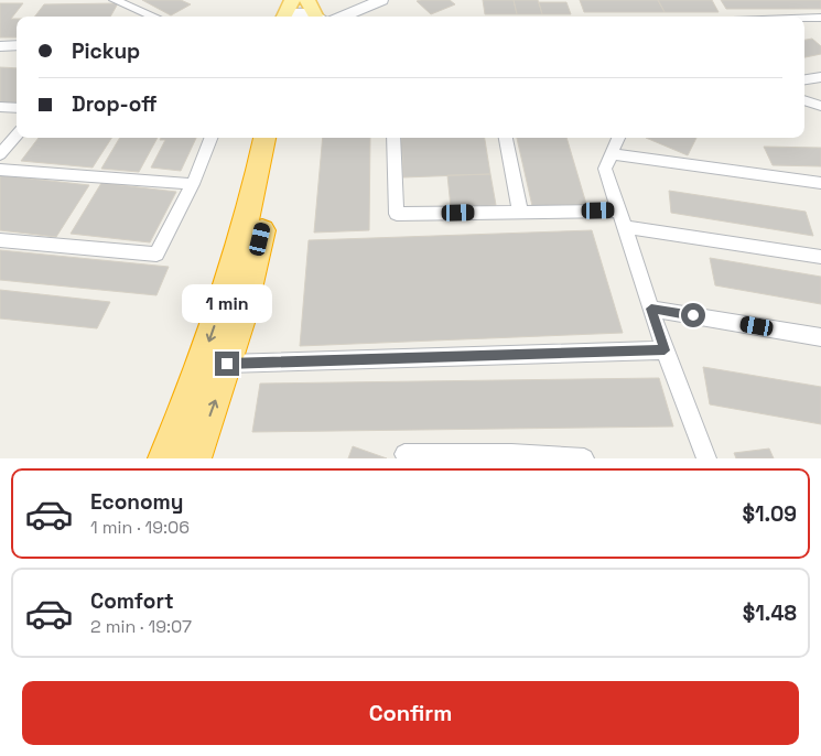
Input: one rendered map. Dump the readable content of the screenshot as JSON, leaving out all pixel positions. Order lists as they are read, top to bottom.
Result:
{
  "page": {
    "banner": ["Pickup", "Drop-off"],
    "bubble": "1 min",
    "list": [
      {
        "name": "Economy",
        "note": "1 min · 19:06",
        "value": "$1.09"
      },
      {
        "name": "Comfort",
        "note": "2 min · 19:07",
        "value": "$1.48"
      }
    ],
    "buttons": "Confirm"
  }
}
